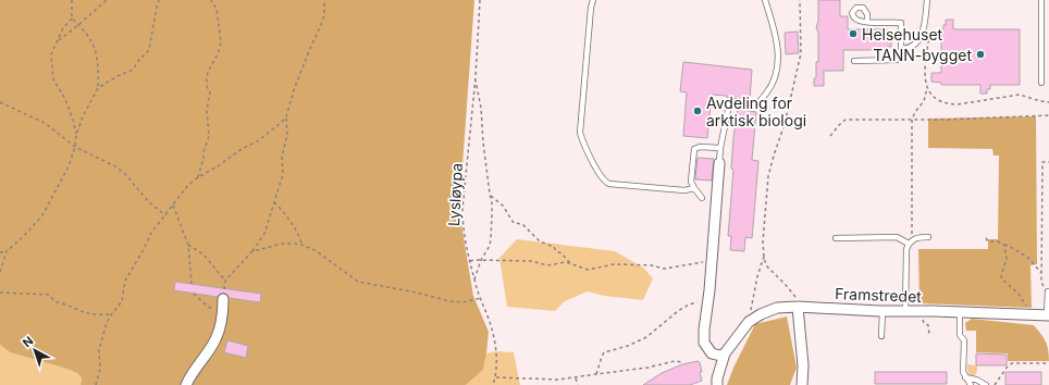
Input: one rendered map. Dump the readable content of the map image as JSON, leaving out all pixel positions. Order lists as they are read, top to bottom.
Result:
{
  "streets": {
    "street": ["Framstredet"],
    "path": ["Lysløypa"]
  },
  "places": ["Helsehuset", "TANN-bygget", "Avdeling for arktisk biologi"],
  "north": "top left"
}
